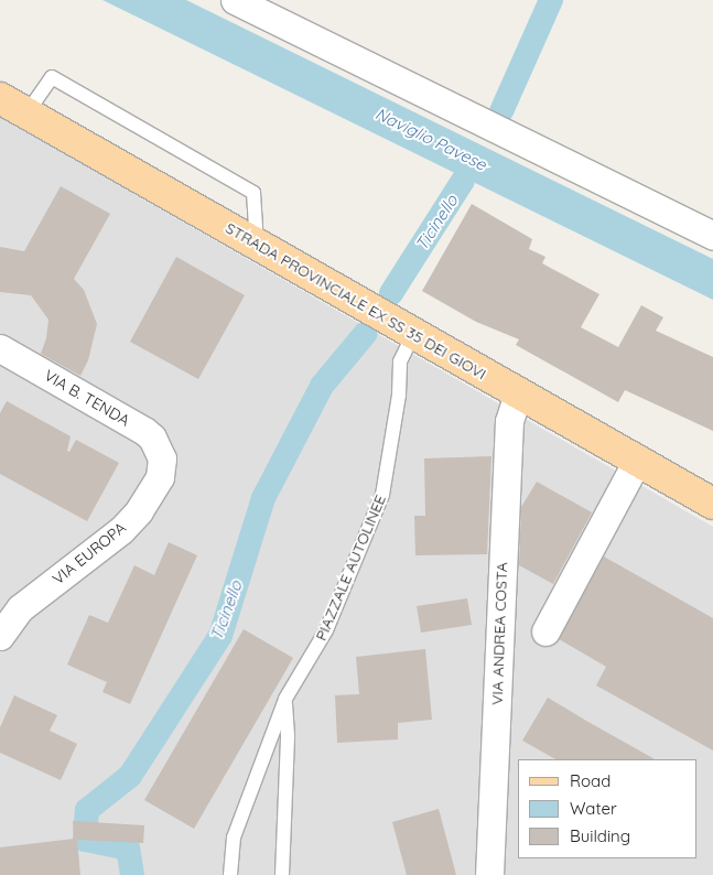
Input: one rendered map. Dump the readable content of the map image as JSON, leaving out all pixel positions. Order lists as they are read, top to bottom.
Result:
{
  "streets": {
    "main road": ["STRADA PROVINCIALE EX SS 35 DEI GIOVI"],
    "street": ["VIA B. TENDA", "VIA EUROPA", "VIA ANDREA COSTA"],
    "lane": ["PIAZZALE AUTOLINEE"]
  },
  "crossings": [
    ["STRADA PROVINCIALE EX SS 35 DEI GIOVI", "PIAZZALE AUTOLINEE"],
    ["STRADA PROVINCIALE EX SS 35 DEI GIOVI", "VIA ANDREA COSTA"],
    ["VIA B. TENDA", "VIA EUROPA"]
  ],
  "water": ["Naviglio Pavese", "Ticinello"],
  "legend": ["Road", "Water", "Building"]
}
